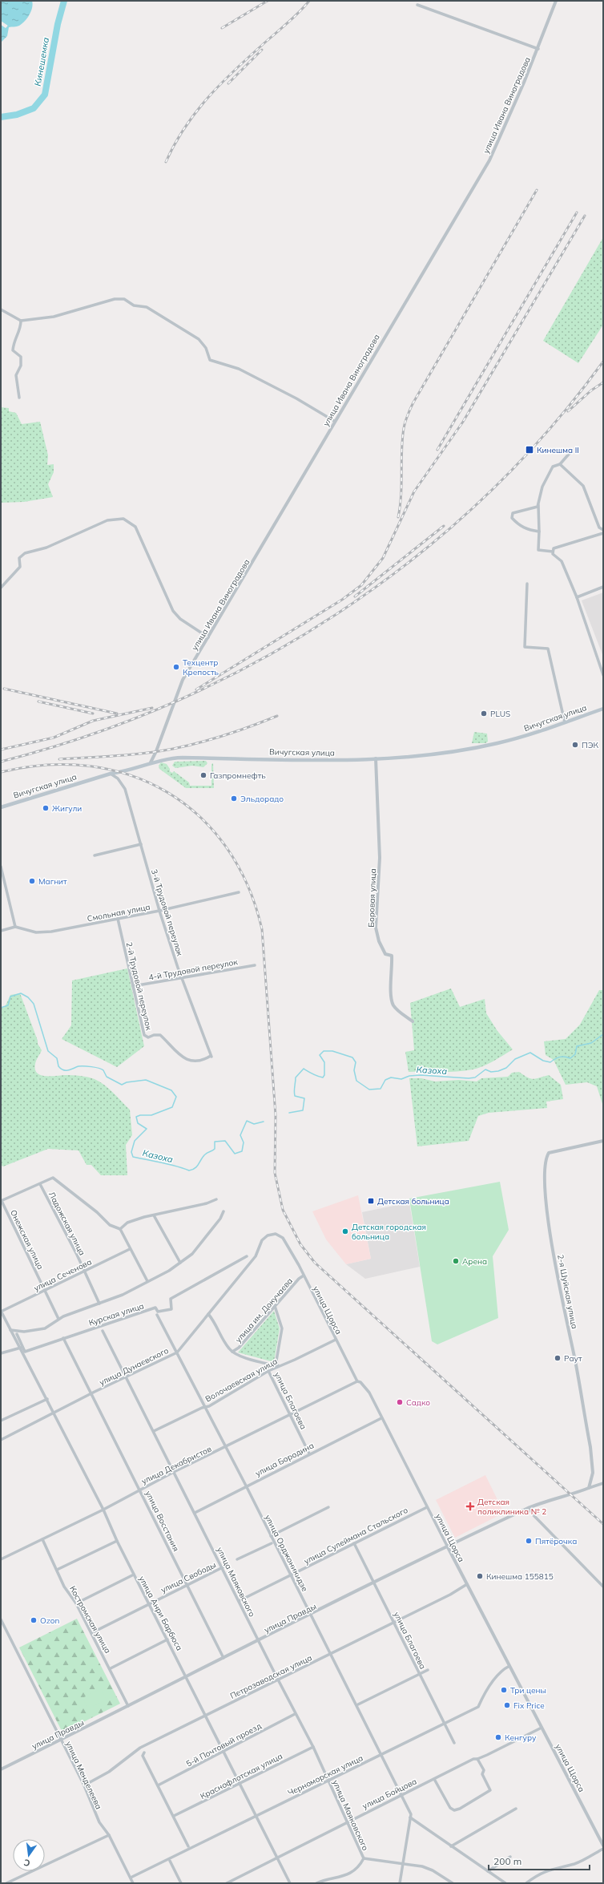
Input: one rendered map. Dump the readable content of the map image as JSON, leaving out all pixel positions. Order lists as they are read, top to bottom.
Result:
{
  "streets": {
    "main road": ["Вичугская улица"],
    "street": [
      "улица Ивана Виноградова",
      "Боровая улица",
      "Смольная улица",
      "3-й Трудовой переулок",
      "4-й Трудовой переулок",
      "2-й Трудовой переулок",
      "Ладожская улица",
      "Онежская улица",
      "улица Сеченова",
      "2-я Шуйская улица",
      "улица им. Докучаева",
      "улица Щорса",
      "Курская улица",
      "улица Дунаевского",
      "Волочаевская улица",
      "улица Благоева",
      "улица Бородина",
      "улица Декабристов",
      "улица Восстания",
      "улица Сулеймана Стальского",
      "улица Орджоникидзе",
      "улица Свободы",
      "улица Маяковского",
      "улица Анри Барбюса",
      "улица Правды",
      "Костромская улица",
      "Петрозаводская улица",
      "5-й Почтовый проезд",
      "улица Менделеева",
      "Черноморская улица",
      "Краснофлотская улица",
      "улица Бойцова"
    ]
  },
  "crossings": [
    ["улица Ивана Виноградова", "Вичугская улица"],
    ["Вичугская улица", "Боровая улица"],
    ["Вичугская улица", "3-й Трудовой переулок"],
    ["Смольная улица", "3-й Трудовой переулок"],
    ["Смольная улица", "2-й Трудовой переулок"],
    ["3-й Трудовой переулок", "4-й Трудовой переулок"],
    ["3-й Трудовой переулок", "2-й Трудовой переулок"],
    ["4-й Трудовой переулок", "2-й Трудовой переулок"],
    ["Ладожская улица", "улица Сеченова"],
    ["Ладожская улица", "Курская улица"],
    ["Онежская улица", "улица Сеченова"],
    ["Онежская улица", "Курская улица"],
    ["улица Сеченова", "улица Анри Барбюса"],
    ["2-я Шуйская улица", "улица Правды"],
    ["улица им. Докучаева", "улица Щорса"],
    ["улица Щорса", "улица Дунаевского"],
    ["улица Щорса", "Волочаевская улица"],
    ["улица Щорса", "улица Бородина"],
    ["улица Щорса", "улица Декабристов"],
    ["улица Щорса", "улица Сулеймана Стальского"],
    ["улица Щорса", "улица Правды"],
    ["улица Щорса", "Петрозаводская улица"],
    ["улица Щорса", "Черноморская улица"],
    ["улица Щорса", "улица Бойцова"],
    ["Курская улица", "улица Восстания"],
    ["Курская улица", "улица Анри Барбюса"],
    ["улица Дунаевского", "улица Восстания"],
    ["улица Дунаевского", "улица Орджоникидзе"],
    ["улица Дунаевского", "улица Маяковского"],
    ["улица Дунаевского", "улица Анри Барбюса"],
    ["Волочаевская улица", "улица Благоева"],
    ["Волочаевская улица", "улица Орджоникидзе"],
    ["Волочаевская улица", "улица Маяковского"],
    ["улица Благоева", "улица Бородина"],
    ["улица Благоева", "улица Декабристов"],
    ["улица Благоева", "улица Сулеймана Стальского"],
    ["улица Благоева", "улица Правды"],
    ["улица Благоева", "Петрозаводская улица"],
    ["улица Благоева", "Черноморская улица"],
    ["улица Бородина", "улица Орджоникидзе"],
    ["улица Бородина", "улица Маяковского"],
    ["улица Декабристов", "улица Восстания"],
    ["улица Декабристов", "улица Орджоникидзе"],
    ["улица Декабристов", "улица Маяковского"],
    ["улица Декабристов", "улица Анри Барбюса"],
    ["улица Декабристов", "Костромская улица"],
    ["улица Восстания", "улица Свободы"],
    ["улица Восстания", "улица Правды"],
    ["улица Сулеймана Стальского", "улица Орджоникидзе"],
    ["улица Сулеймана Стальского", "улица Маяковского"],
    ["улица Орджоникидзе", "улица Правды"],
    ["улица Орджоникидзе", "Петрозаводская улица"],
    ["улица Орджоникидзе", "Черноморская улица"],
    ["улица Орджоникидзе", "улица Бойцова"],
    ["улица Свободы", "улица Маяковского"],
    ["улица Свободы", "улица Анри Барбюса"],
    ["улица Свободы", "Костромская улица"],
    ["улица Маяковского", "улица Правды"],
    ["улица Маяковского", "Петрозаводская улица"],
    ["улица Маяковского", "5-й Почтовый проезд"],
    ["улица Маяковского", "Черноморская улица"],
    ["улица Маяковского", "Краснофлотская улица"],
    ["улица Маяковского", "улица Бойцова"],
    ["улица Анри Барбюса", "улица Правды"],
    ["улица Анри Барбюса", "Петрозаводская улица"],
    ["улица Анри Барбюса", "5-й Почтовый проезд"],
    ["улица Анри Барбюса", "Черноморская улица"],
    ["улица Анри Барбюса", "Краснофлотская улица"],
    ["улица Анри Барбюса", "улица Бойцова"],
    ["улица Правды", "Костромская улица"],
    ["улица Правды", "улица Менделеева"],
    ["Петрозаводская улица", "улица Менделеева"],
    ["улица Менделеева", "Черноморская улица"]
  ],
  "water": ["Кинешемка", "Казоха"],
  "places": {
    "transit": ["Кинешма II", "Детская больница"],
    "other": [
      "Техцентр Крепость",
      "PLUS",
      "ПЭК",
      "Газпромнефть",
      "Эльдорадо",
      "Жигули",
      "Магнит",
      "Детская городская больница",
      "Арена",
      "Раут",
      "Садко",
      "Пятёрочка",
      "Кинешма 155815",
      "Ozon",
      "Три цены",
      "Fix Price",
      "Кенгуру"
    ],
    "health": ["Детская поликлиника № 2"]
  },
  "scale_bar": "200 m",
  "north": "bottom"
}
